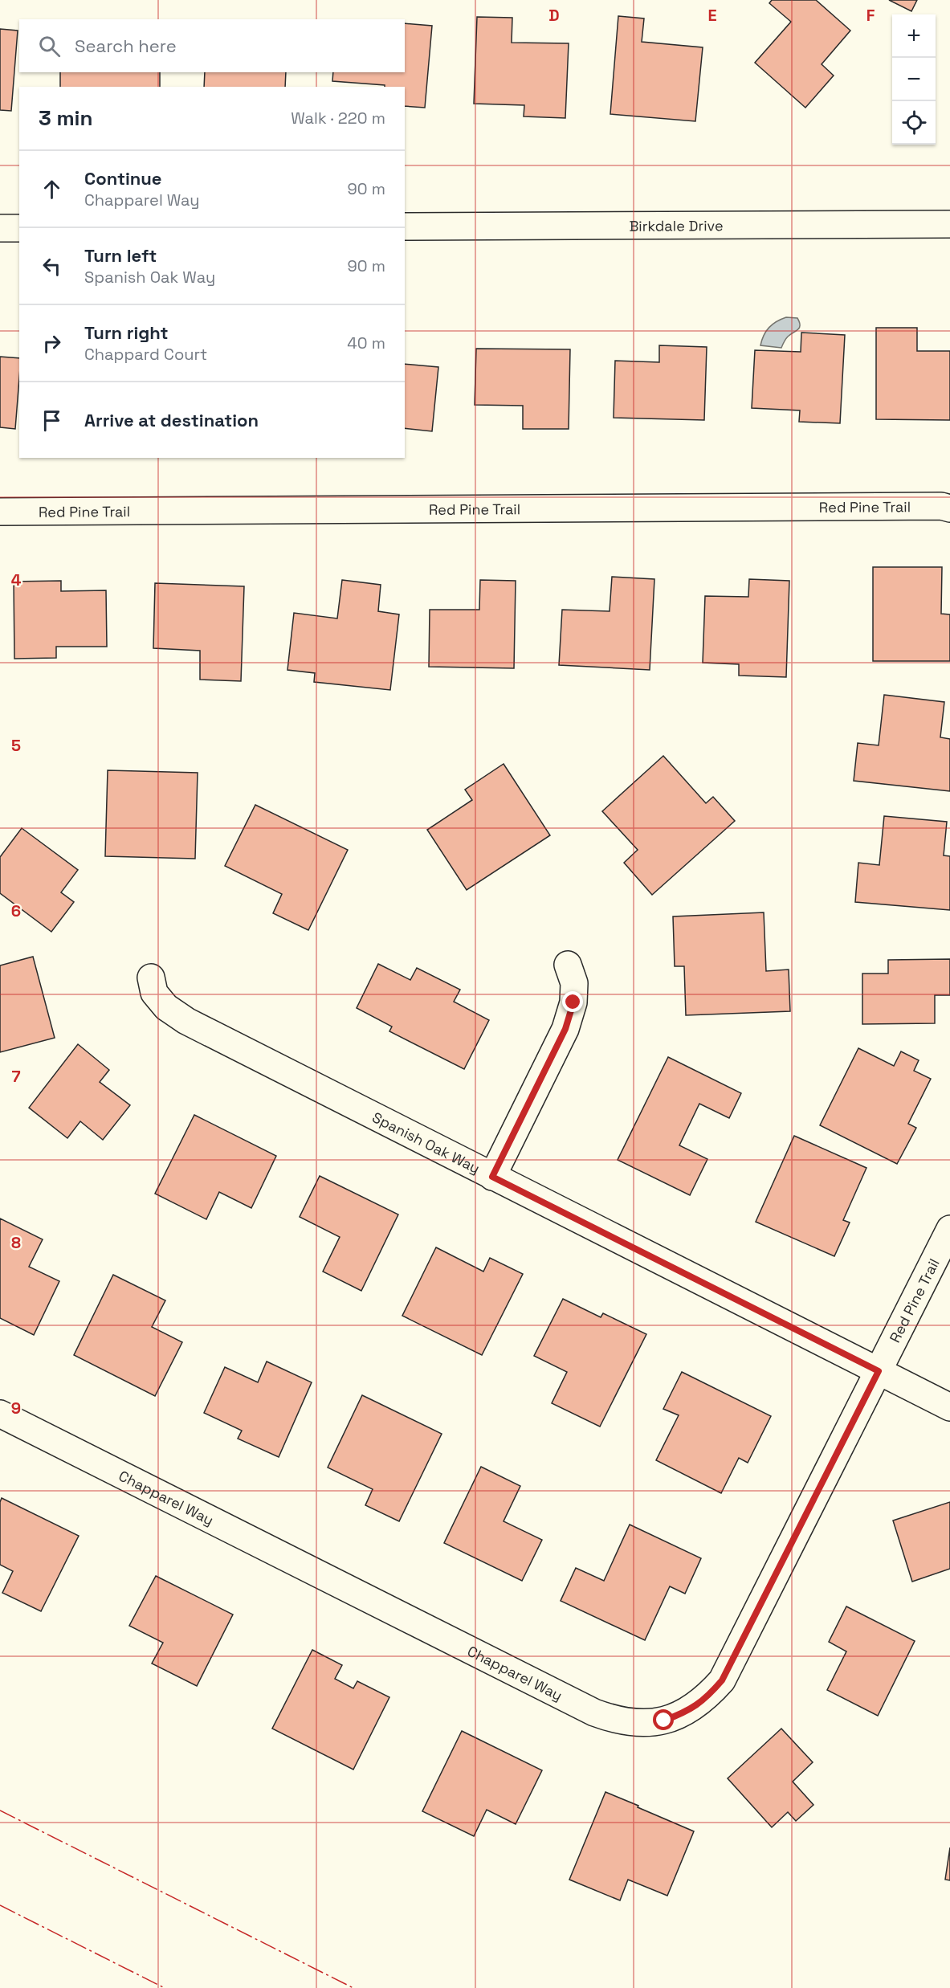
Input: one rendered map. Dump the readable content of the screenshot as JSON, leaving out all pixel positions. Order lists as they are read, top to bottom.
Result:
{
  "streets": {
    "street": [
      "Birkdale Drive",
      "Red Pine Trail",
      "Spanish Oak Way",
      "Chapparel Way"
    ]
  },
  "crossings": [
    ["Red Pine Trail", "Spanish Oak Way"],
    ["Red Pine Trail", "Chapparel Way"],
    ["Spanish Oak Way", "Chapparel Way"]
  ],
  "page": {
    "map_buttons": ["+", "−"],
    "search": "Search here",
    "heading": ["3 min", "Walk · 220 m"],
    "list": [
      ["Continue", "Chapparel Way", "90 m"],
      ["Turn left", "Spanish Oak Way", "90 m"],
      ["Turn right", "Chappard Court", "40 m"],
      "Arrive at destination"
    ]
  },
  "grid": {
    "columns": ["D", "E", "F"],
    "rows": [
      "4",
      "5",
      "6",
      "7",
      "8",
      "9"
    ]
  }
}
